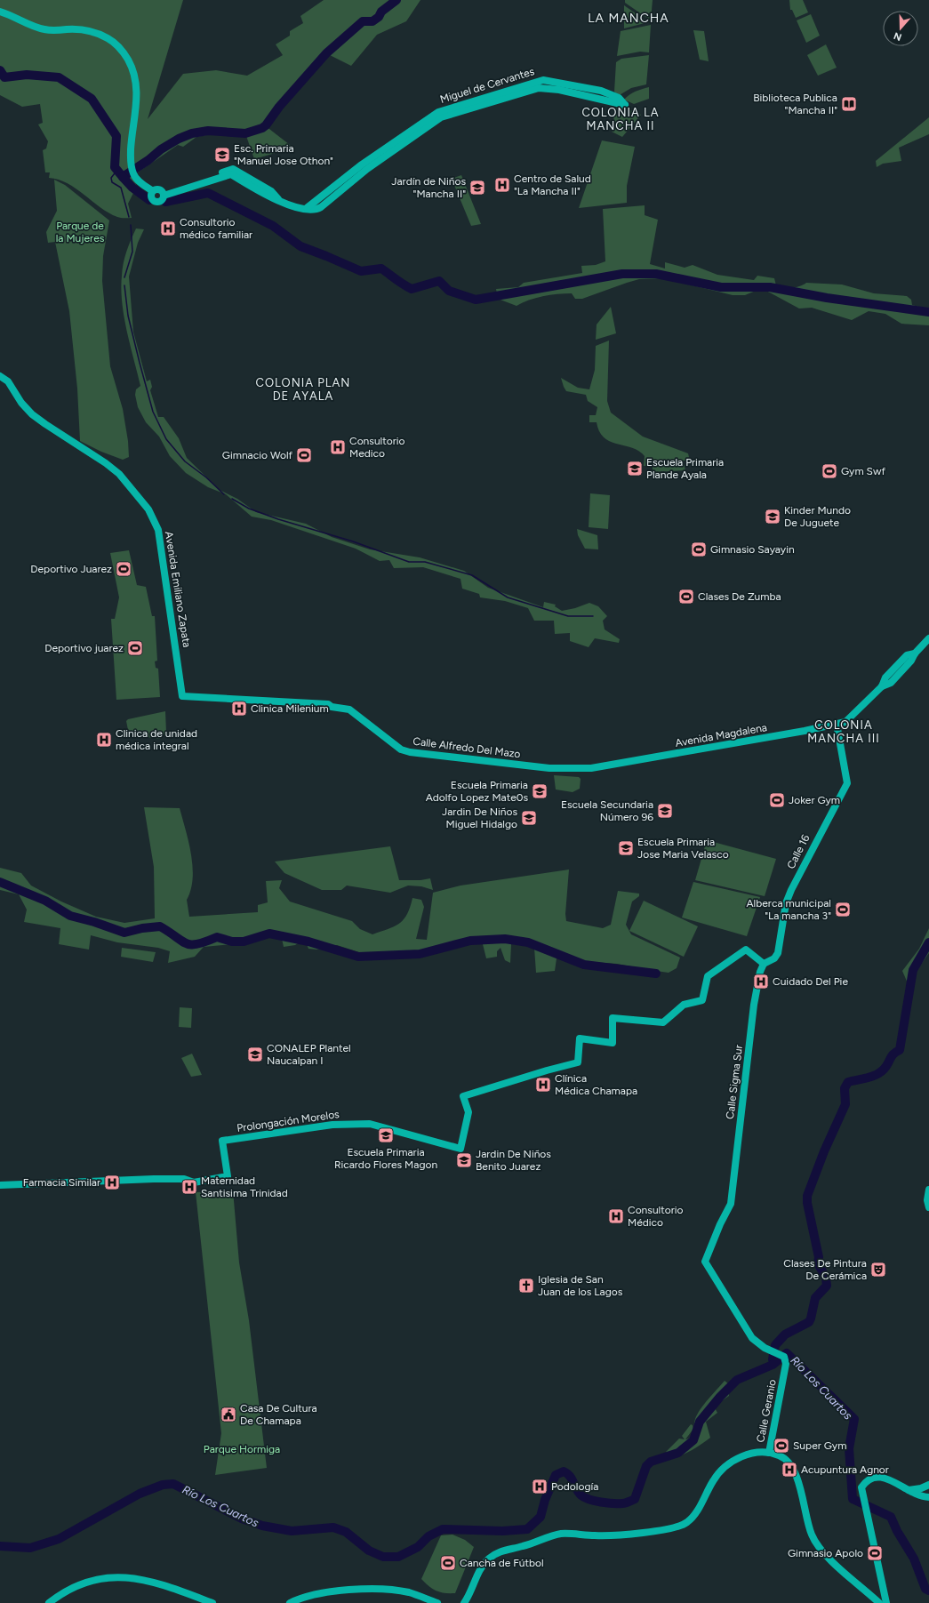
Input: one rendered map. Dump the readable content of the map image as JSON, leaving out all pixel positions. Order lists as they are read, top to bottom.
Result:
{
  "streets": {
    "main road": [
      "Miguel de Cervantes",
      "Avenida Emiliano Zapata",
      "Avenida Magdalena",
      "Calle Alfredo Del Mazo",
      "Calle 16",
      "Calle Sigma Sur",
      "Prolongación Morelos",
      "Calle Geranio"
    ]
  },
  "crossings": [
    ["Avenida Emiliano Zapata", "Calle Alfredo Del Mazo"],
    ["Avenida Magdalena", "Calle Alfredo Del Mazo"],
    ["Avenida Magdalena", "Calle 16"],
    ["Calle 16", "Calle Sigma Sur"],
    ["Calle 16", "Prolongación Morelos"],
    ["Calle Sigma Sur", "Prolongación Morelos"],
    ["Calle Sigma Sur", "Calle Geranio"]
  ],
  "districts": [
    "LA MANCHA",
    "COLONIA LA MANCHA II",
    "COLONIA PLAN DE AYALA",
    "COLONIA MANCHA III"
  ],
  "water": ["Río Los Cuartos"],
  "parks": ["Parque de la Mujeres", "Parque Hormiga"],
  "places": {
    "library": ["Biblioteca Publica \"Mancha II\""],
    "school or university": [
      "Esc. Primaria \"Manuel Jose Othon\"",
      "Jardín de Niños \"Mancha II\"",
      "Escuela Primaria Plande Ayala",
      "Kinder Mundo De Juguete",
      "Escuela Primaria Adolfo Lopez Mate0s",
      "Escuela Secundaria Número 96",
      "Jardin De Niños Miguel Hidalgo",
      "Escuela Primaria Jose Maria Velasco",
      "CONALEP Plantel Naucalpan I",
      "Escuela Primaria Ricardo Flores Magon",
      "Jardin De Niños Benito Juarez"
    ],
    "hospital": [
      "Centro de Salud \"La Mancha II\"",
      "Consultorio médico familiar",
      "Consultorio Medico",
      "Clinica Milenium",
      "Clinica de unidad médica integral",
      "Cuidado Del Pie",
      "Clínica Médica Chamapa",
      "Farmacia Similar",
      "Maternidad Santisima Trinidad",
      "Consultorio Médico",
      "Acupuntura Agnor",
      "Podología"
    ],
    "sports": [
      "Gimnacio Wolf",
      "Gym Swf",
      "Gimnasio Sayayin",
      "Deportivo Juarez",
      "Clases De Zumba",
      "Deportivo juarez",
      "Joker Gym",
      "Alberca municipal \"La mancha 3\"",
      "Super Gym",
      "Gimnasio Apolo",
      "Cancha de Fútbol"
    ],
    "theatre": ["Clases De Pintura De Cerámica"],
    "church": ["Iglesia de San Juan de los Lagos"],
    "public building": ["Casa De Cultura De Chamapa"]
  },
  "north": "bottom"
}
